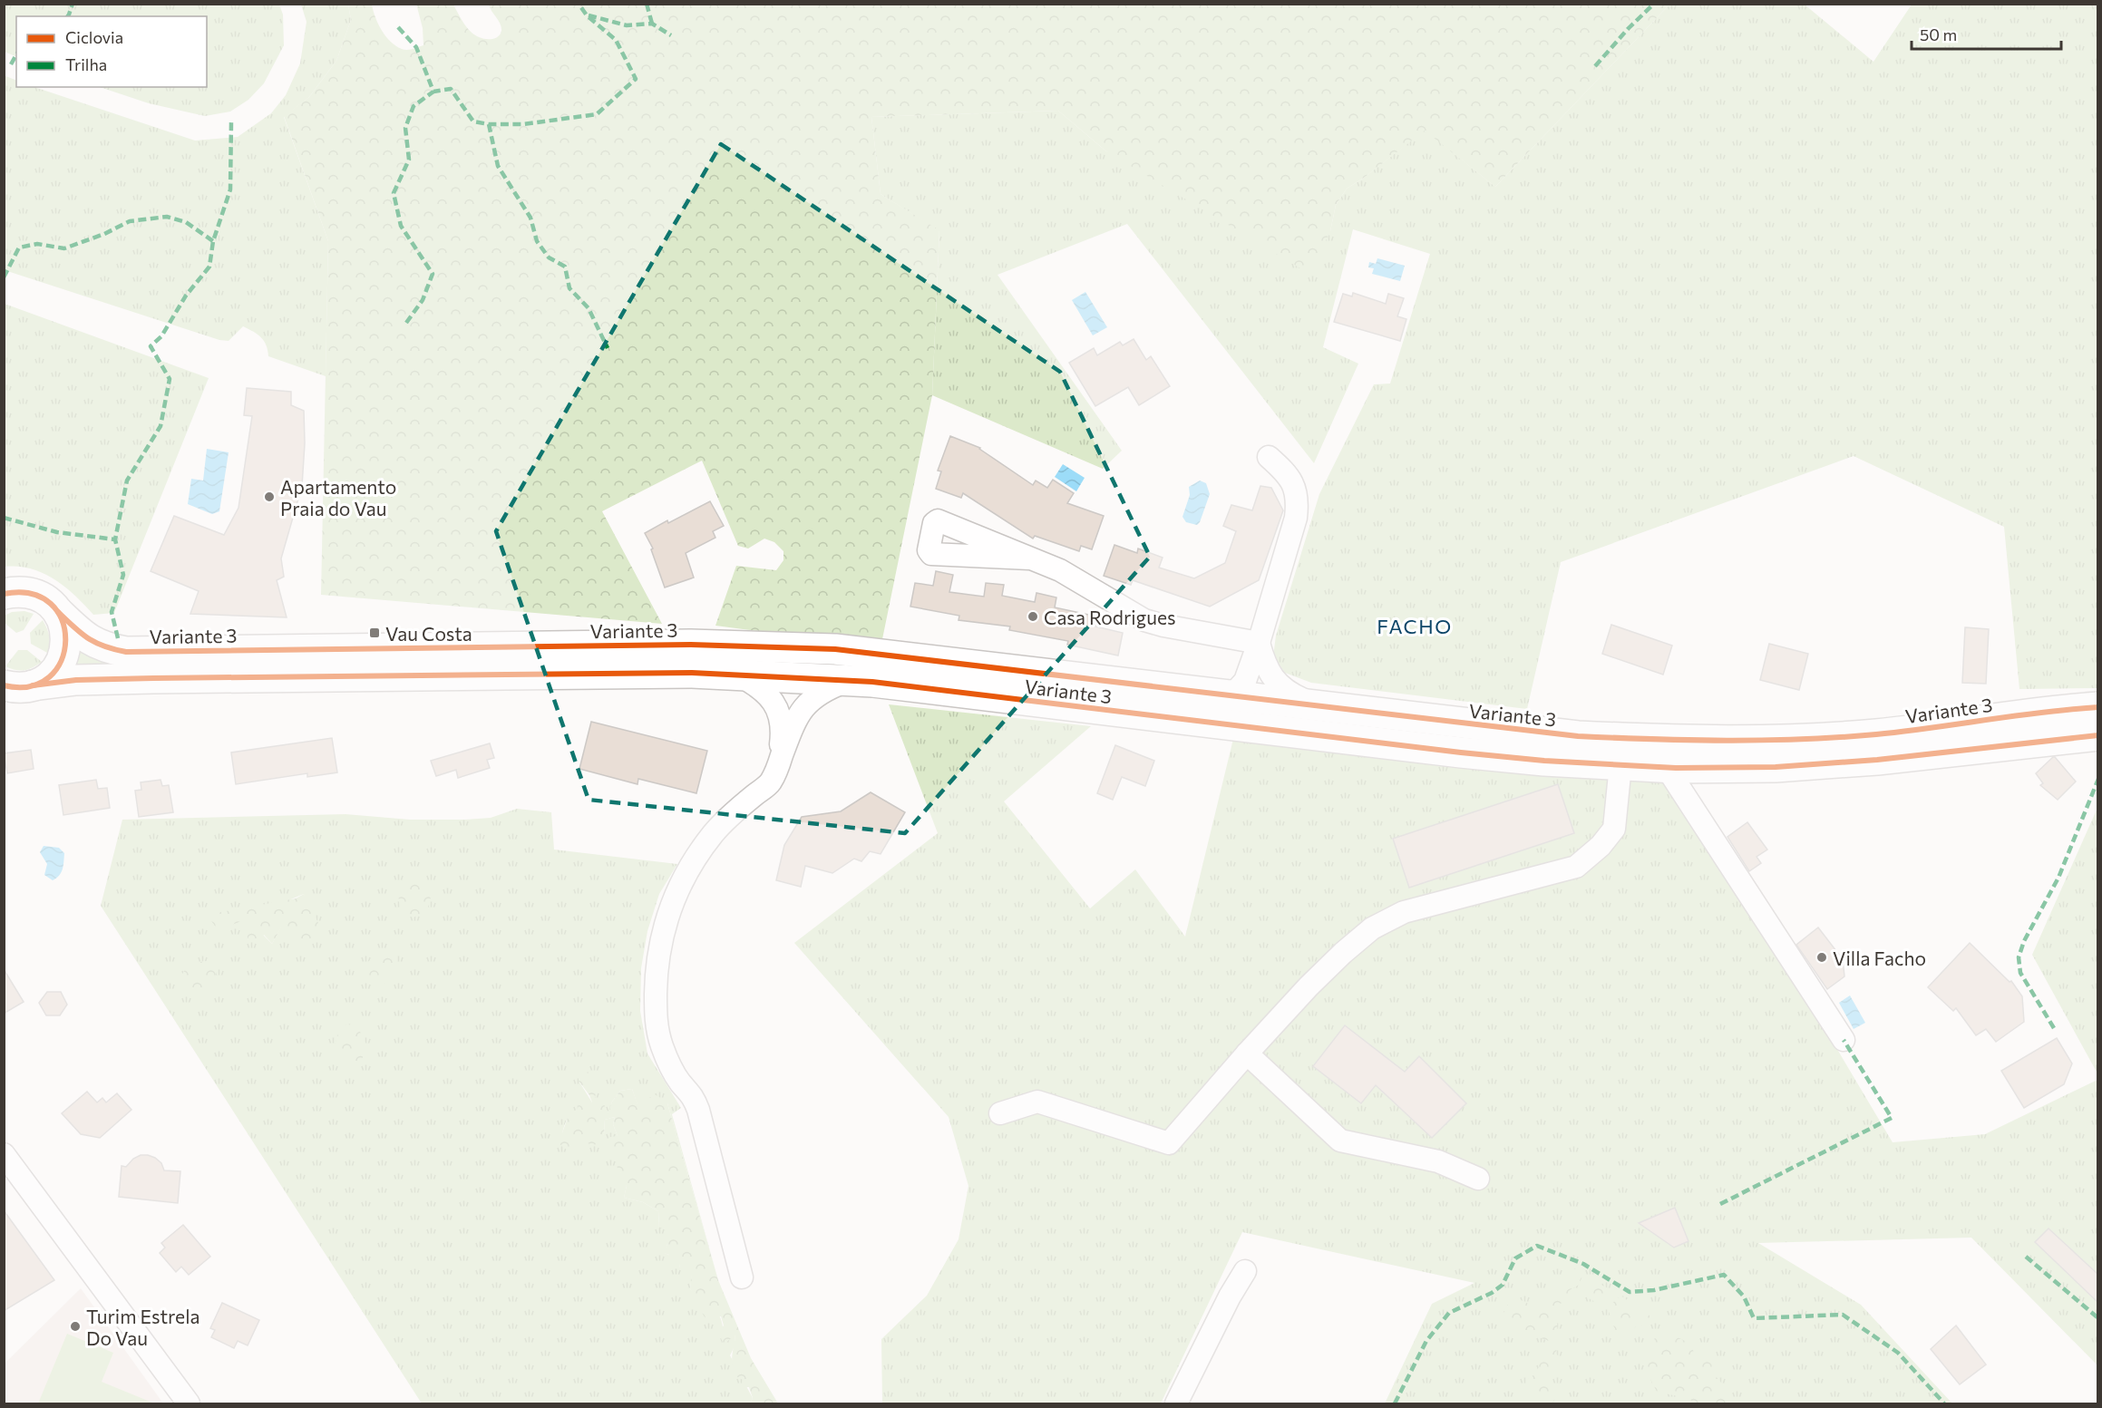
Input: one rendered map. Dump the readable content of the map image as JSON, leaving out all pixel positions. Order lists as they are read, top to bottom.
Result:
{
  "streets": {
    "main road": ["Variante 3"]
  },
  "districts": ["FACHO"],
  "places": {
    "other": [
      "Apartamento Praia do Vau",
      "Casa Rodrigues",
      "Villa Facho",
      "Turim Estrela Do Vau"
    ],
    "transit": ["Vau Costa"]
  },
  "legend": ["Ciclovia", "Trilha"],
  "scale_bar": "50 m"
}
